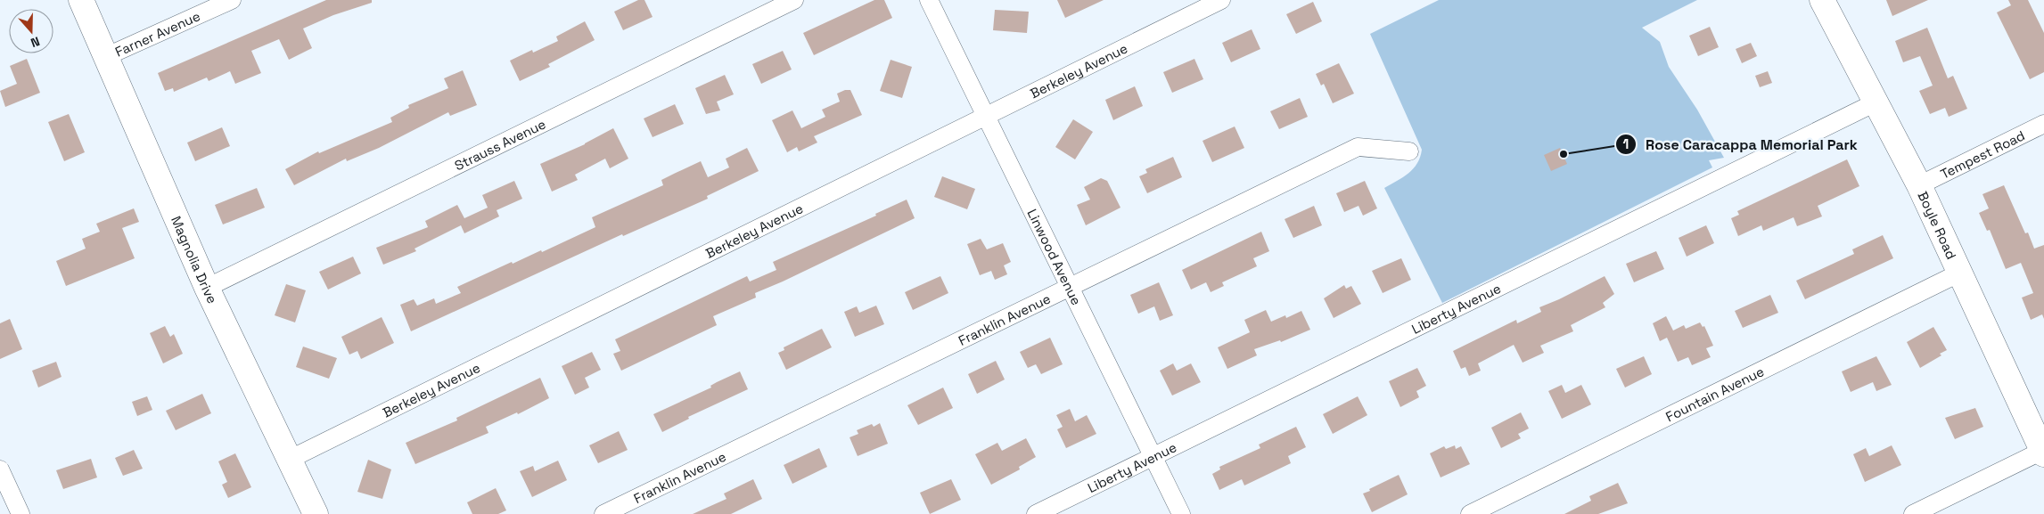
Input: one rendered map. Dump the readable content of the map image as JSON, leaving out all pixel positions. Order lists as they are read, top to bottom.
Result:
{
  "streets": {
    "street": [
      "Farner Avenue",
      "Berkeley Avenue",
      "Strauss Avenue",
      "Tempest Road",
      "Boyle Road",
      "Linwood Avenue",
      "Magnolia Drive",
      "Liberty Avenue",
      "Franklin Avenue",
      "Fountain Avenue"
    ]
  },
  "crossings": [
    ["Farner Avenue", "Magnolia Drive"],
    ["Berkeley Avenue", "Linwood Avenue"],
    ["Berkeley Avenue", "Magnolia Drive"],
    ["Strauss Avenue", "Magnolia Drive"],
    ["Tempest Road", "Boyle Road"],
    ["Boyle Road", "Liberty Avenue"],
    ["Boyle Road", "Fountain Avenue"],
    ["Linwood Avenue", "Liberty Avenue"],
    ["Linwood Avenue", "Franklin Avenue"]
  ],
  "places": ["Rose Caracappa Memorial Park"],
  "north": "bottom"
}
